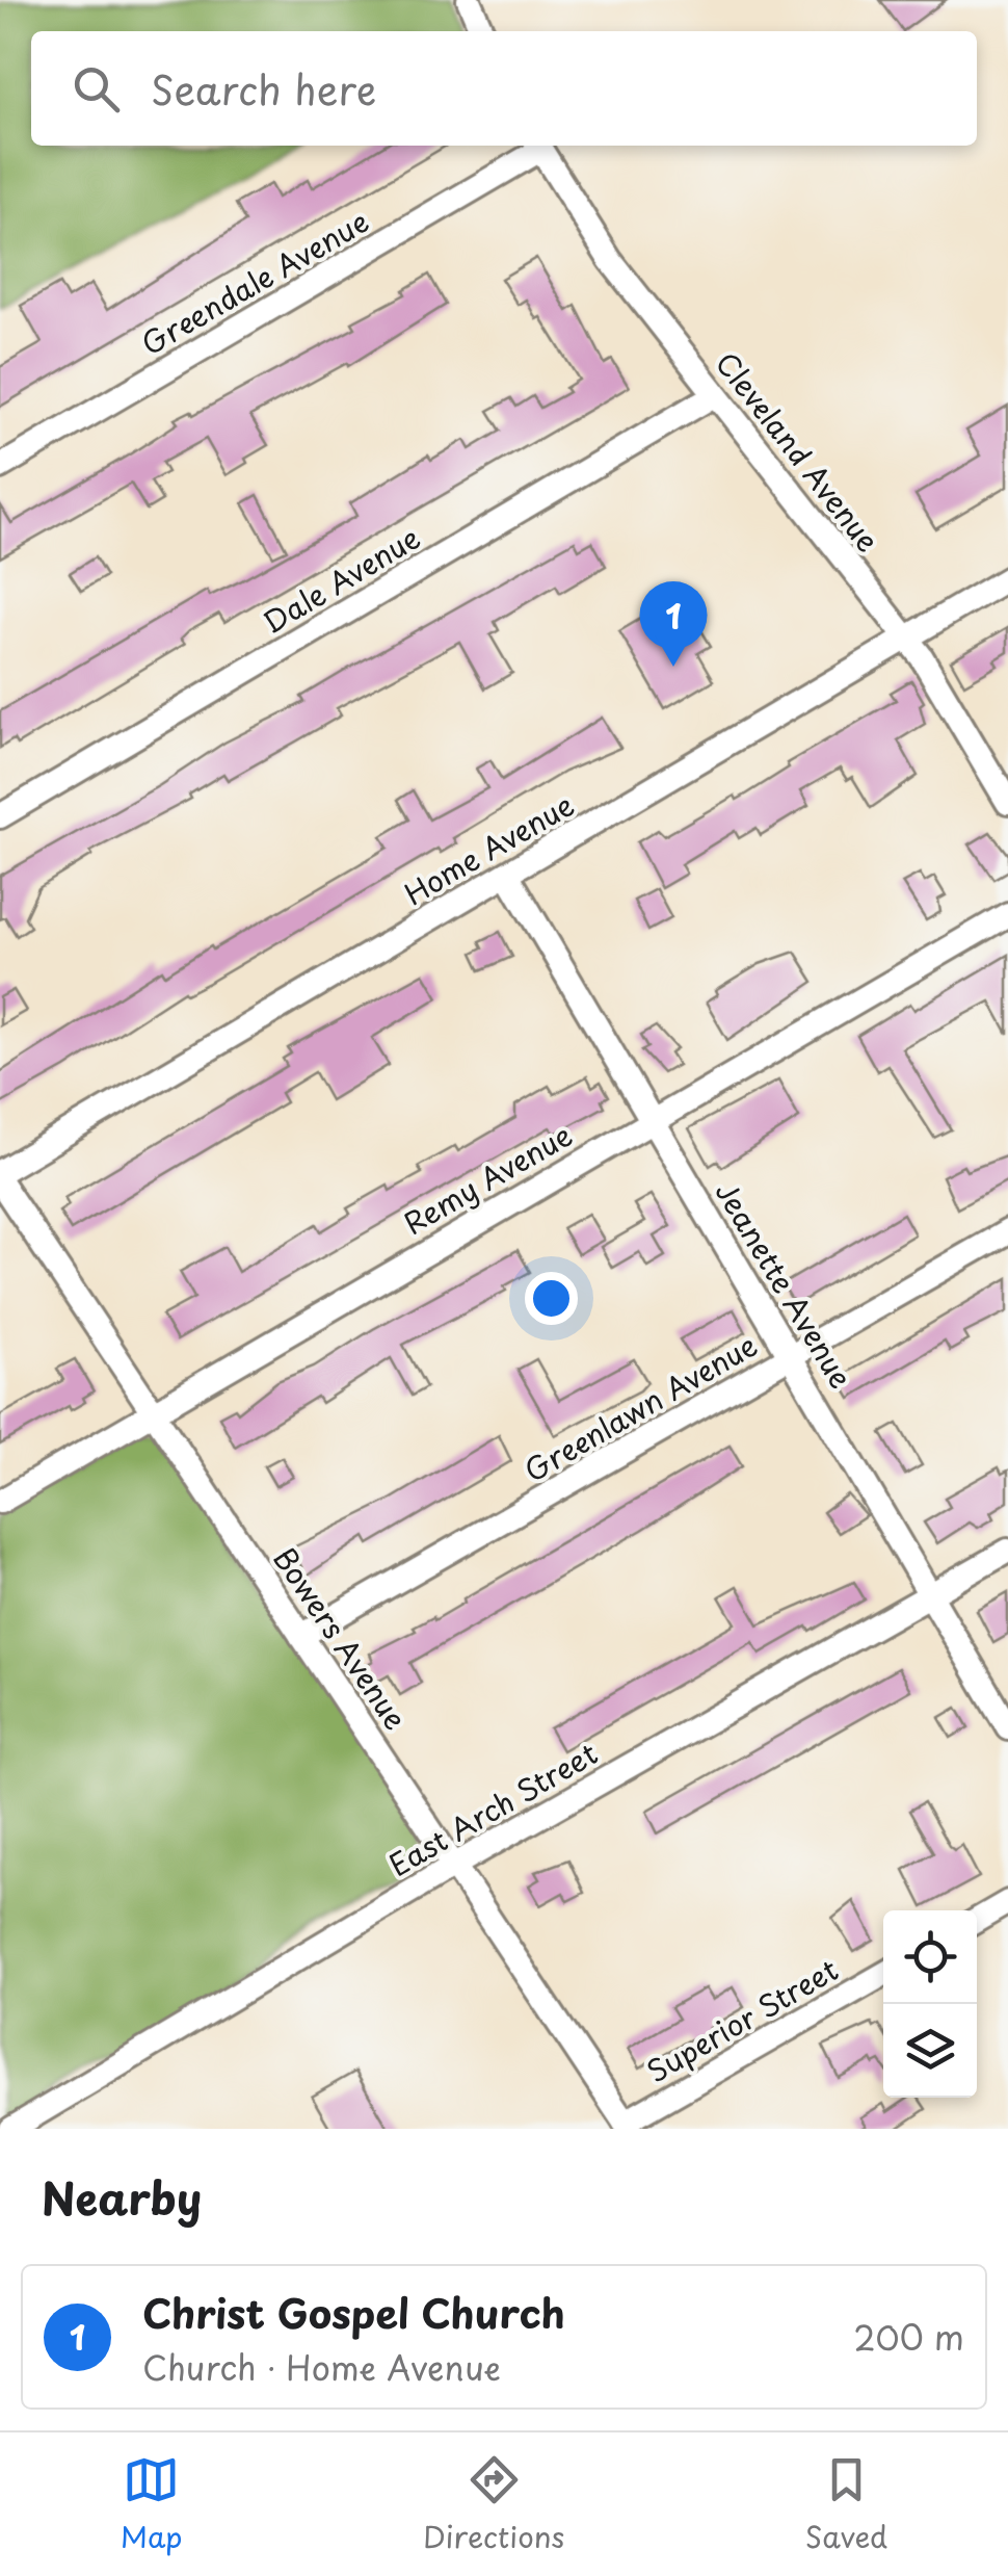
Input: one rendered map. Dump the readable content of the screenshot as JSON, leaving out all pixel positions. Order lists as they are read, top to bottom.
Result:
{
  "streets": {
    "street": [
      "Greendale Avenue",
      "Cleveland Avenue",
      "Dale Avenue",
      "Home Avenue",
      "Remy Avenue",
      "Jeanette Avenue",
      "Greenlawn Avenue",
      "Bowers Avenue",
      "East Arch Street",
      "Superior Street"
    ]
  },
  "crossings": [
    ["Greendale Avenue", "Cleveland Avenue"],
    ["Cleveland Avenue", "Dale Avenue"],
    ["Cleveland Avenue", "Home Avenue"],
    ["Home Avenue", "Jeanette Avenue"],
    ["Remy Avenue", "Jeanette Avenue"],
    ["Remy Avenue", "Bowers Avenue"],
    ["Jeanette Avenue", "Greenlawn Avenue"],
    ["Jeanette Avenue", "East Arch Street"],
    ["Greenlawn Avenue", "Bowers Avenue"],
    ["Bowers Avenue", "East Arch Street"],
    ["Bowers Avenue", "Superior Street"]
  ],
  "page": {
    "search": "Search here",
    "pins": "1",
    "heading": "Nearby",
    "list": [
      {
        "mark": "1",
        "name": "Christ Gospel Church",
        "note": "Church · Home Avenue",
        "value": "200 m"
      }
    ],
    "nav": ["Map", "Directions", "Saved"]
  }
}
